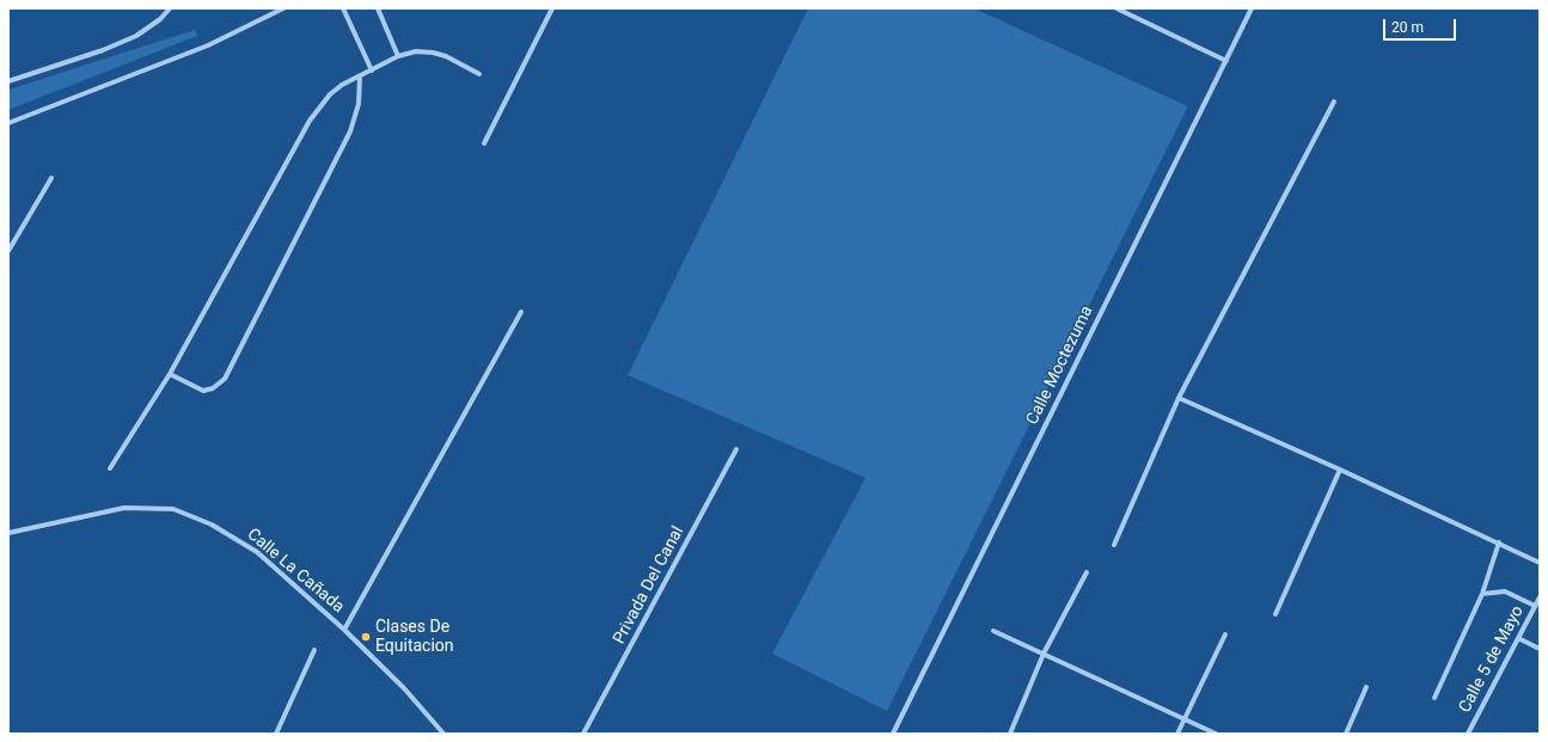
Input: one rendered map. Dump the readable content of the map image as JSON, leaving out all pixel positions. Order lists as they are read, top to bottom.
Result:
{
  "streets": {
    "street": [
      "Calle Moctezuma",
      "Calle La Cañada",
      "Privada Del Canal",
      "Calle 5 de Mayo"
    ]
  },
  "places": ["Clases De Equitacion"],
  "scale_bar": "20 m"
}
